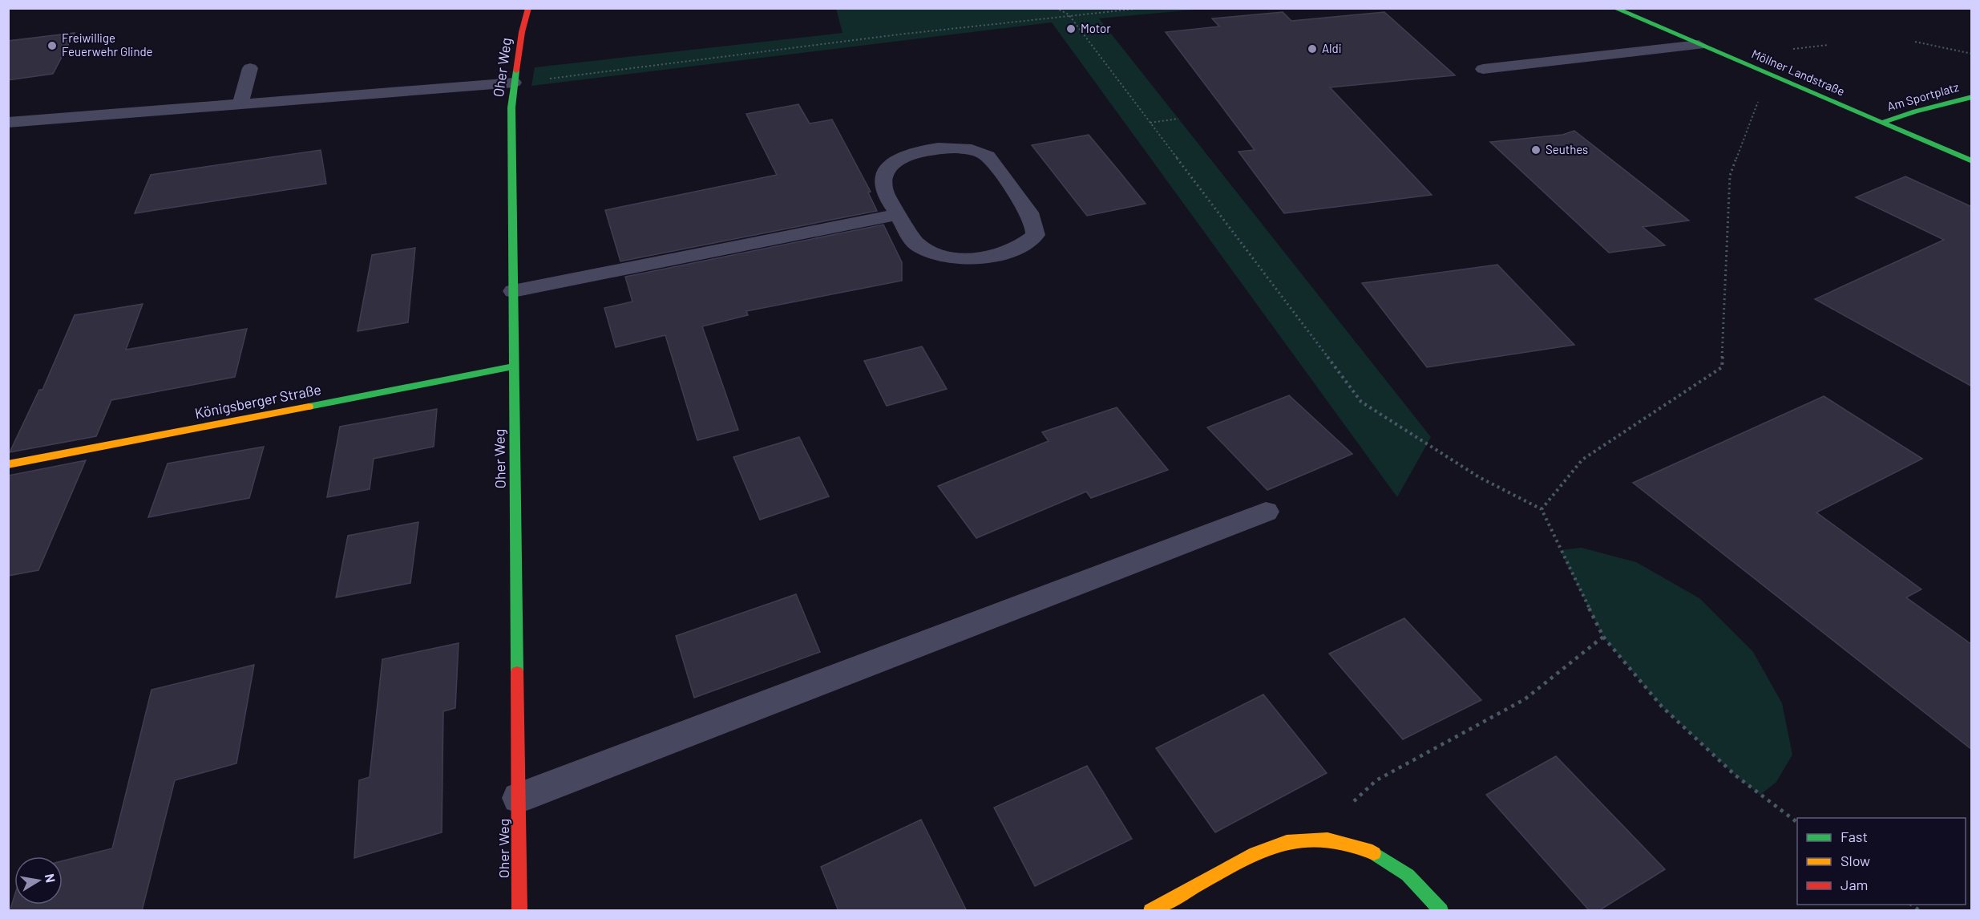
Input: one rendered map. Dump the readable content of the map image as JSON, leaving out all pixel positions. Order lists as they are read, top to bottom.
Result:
{
  "streets": {
    "street": [
      "Oher Weg",
      "Möllner Landstraße",
      "Am Sportplatz",
      "Königsberger Straße"
    ]
  },
  "crossings": [
    ["Oher Weg", "Königsberger Straße"],
    ["Möllner Landstraße", "Am Sportplatz"]
  ],
  "places": [
    "Motor",
    "Freiwillige Feuerwehr Glinde",
    "Aldi",
    "Seuthes"
  ],
  "legend": ["Fast", "Slow", "Jam"],
  "north": "right"
}
